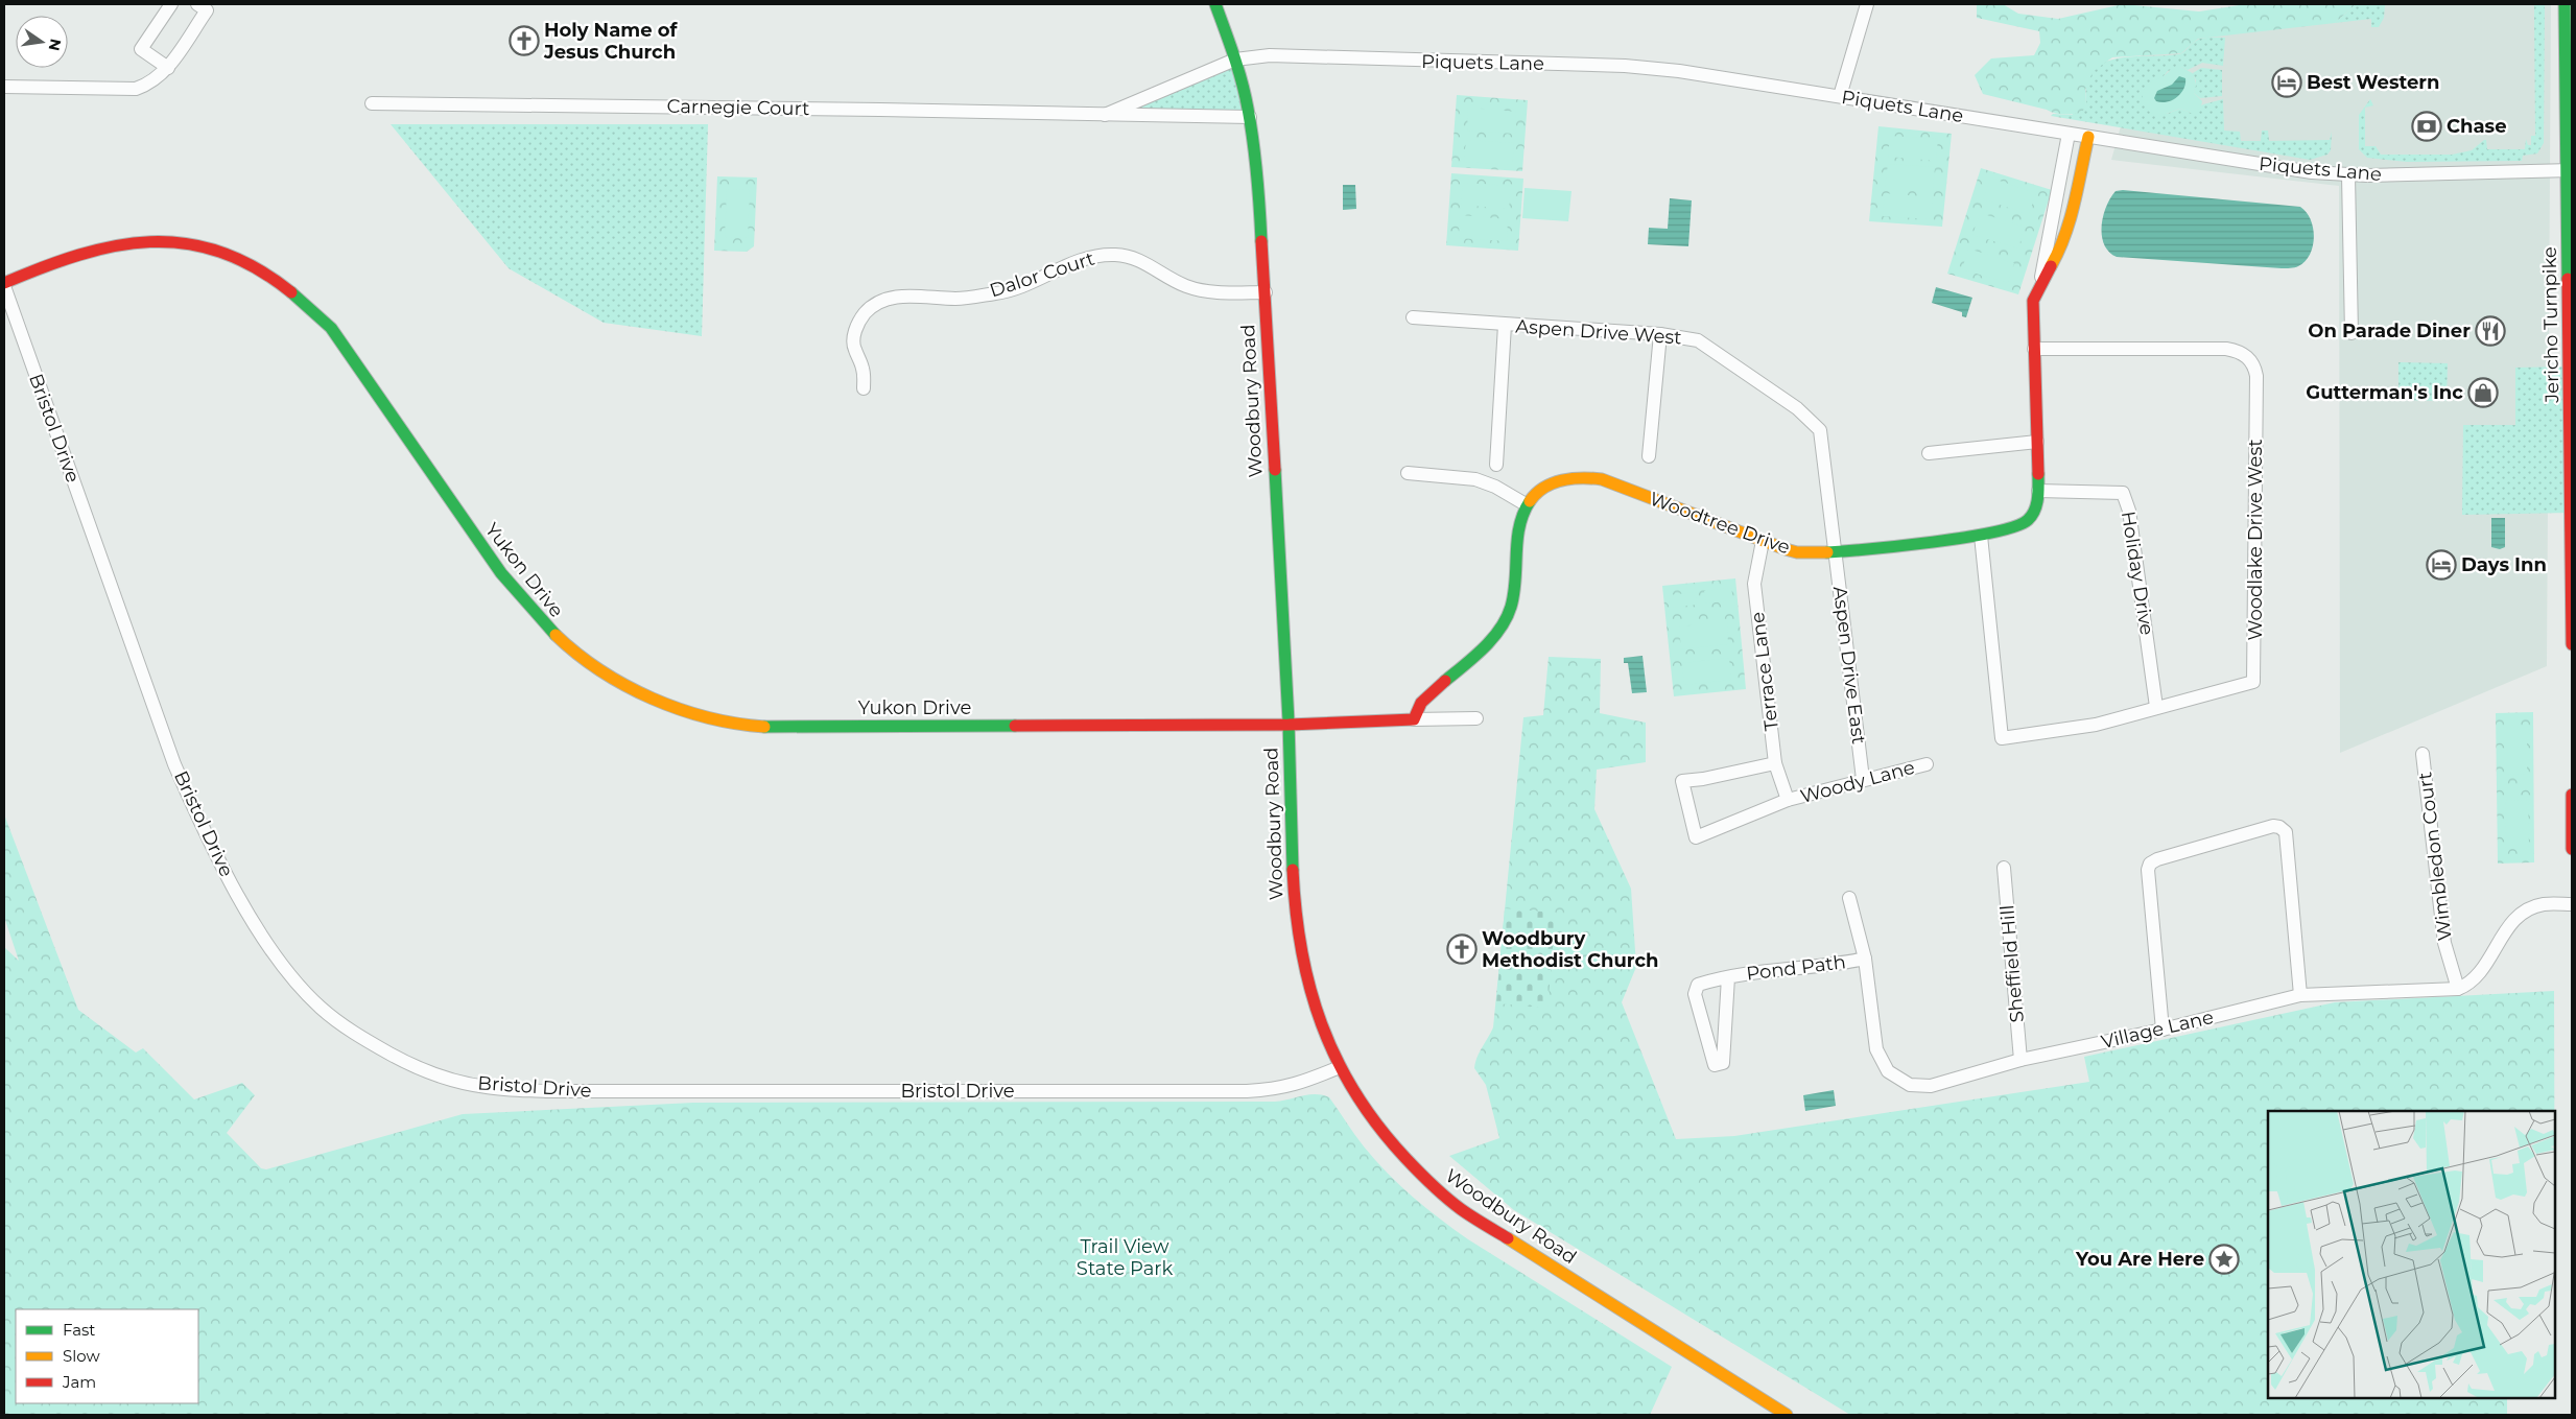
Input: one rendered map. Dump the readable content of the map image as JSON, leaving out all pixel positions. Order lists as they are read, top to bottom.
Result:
{
  "streets": {
    "street": [
      "Piquets Lane",
      "Carnegie Court",
      "Dalor Court",
      "Jericho Turnpike",
      "Aspen Drive West",
      "Woodbury Road",
      "Bristol Drive",
      "Woodtree Drive",
      "Woodlake Drive West",
      "Yukon Drive",
      "Holiday Drive",
      "Aspen Drive East",
      "Terrace Lane",
      "Woody Lane",
      "Wimbledon Court",
      "Sheffield Hill",
      "Pond Path",
      "Village Lane"
    ]
  },
  "crossings": [
    ["Piquets Lane", "Carnegie Court"],
    ["Piquets Lane", "Jericho Turnpike"],
    ["Piquets Lane", "Woodbury Road"],
    ["Piquets Lane", "Woodtree Drive"],
    ["Carnegie Court", "Woodbury Road"],
    ["Dalor Court", "Woodbury Road"],
    ["Aspen Drive West", "Woodtree Drive"],
    ["Aspen Drive West", "Aspen Drive East"],
    ["Woodbury Road", "Bristol Drive"],
    ["Woodbury Road", "Yukon Drive"],
    ["Bristol Drive", "Yukon Drive"],
    ["Woodtree Drive", "Woodlake Drive West"],
    ["Woodtree Drive", "Holiday Drive"],
    ["Woodtree Drive", "Aspen Drive East"],
    ["Woodtree Drive", "Terrace Lane"],
    ["Woodlake Drive West", "Holiday Drive"],
    ["Aspen Drive East", "Woody Lane"],
    ["Terrace Lane", "Woody Lane"],
    ["Wimbledon Court", "Village Lane"],
    ["Sheffield Hill", "Village Lane"],
    ["Pond Path", "Village Lane"]
  ],
  "parks": ["Trail View State Park"],
  "places": {
    "church": ["Holy Name of Jesus Church", "Woodbury Methodist Church"],
    "hotel": ["Best Western", "Days Inn"],
    "bank": ["Chase"],
    "restaurant": ["On Parade Diner"],
    "shop": ["Gutterman's Inc"],
    "place": ["You Are Here"]
  },
  "legend": ["Fast", "Slow", "Jam"],
  "north": "right"
}
